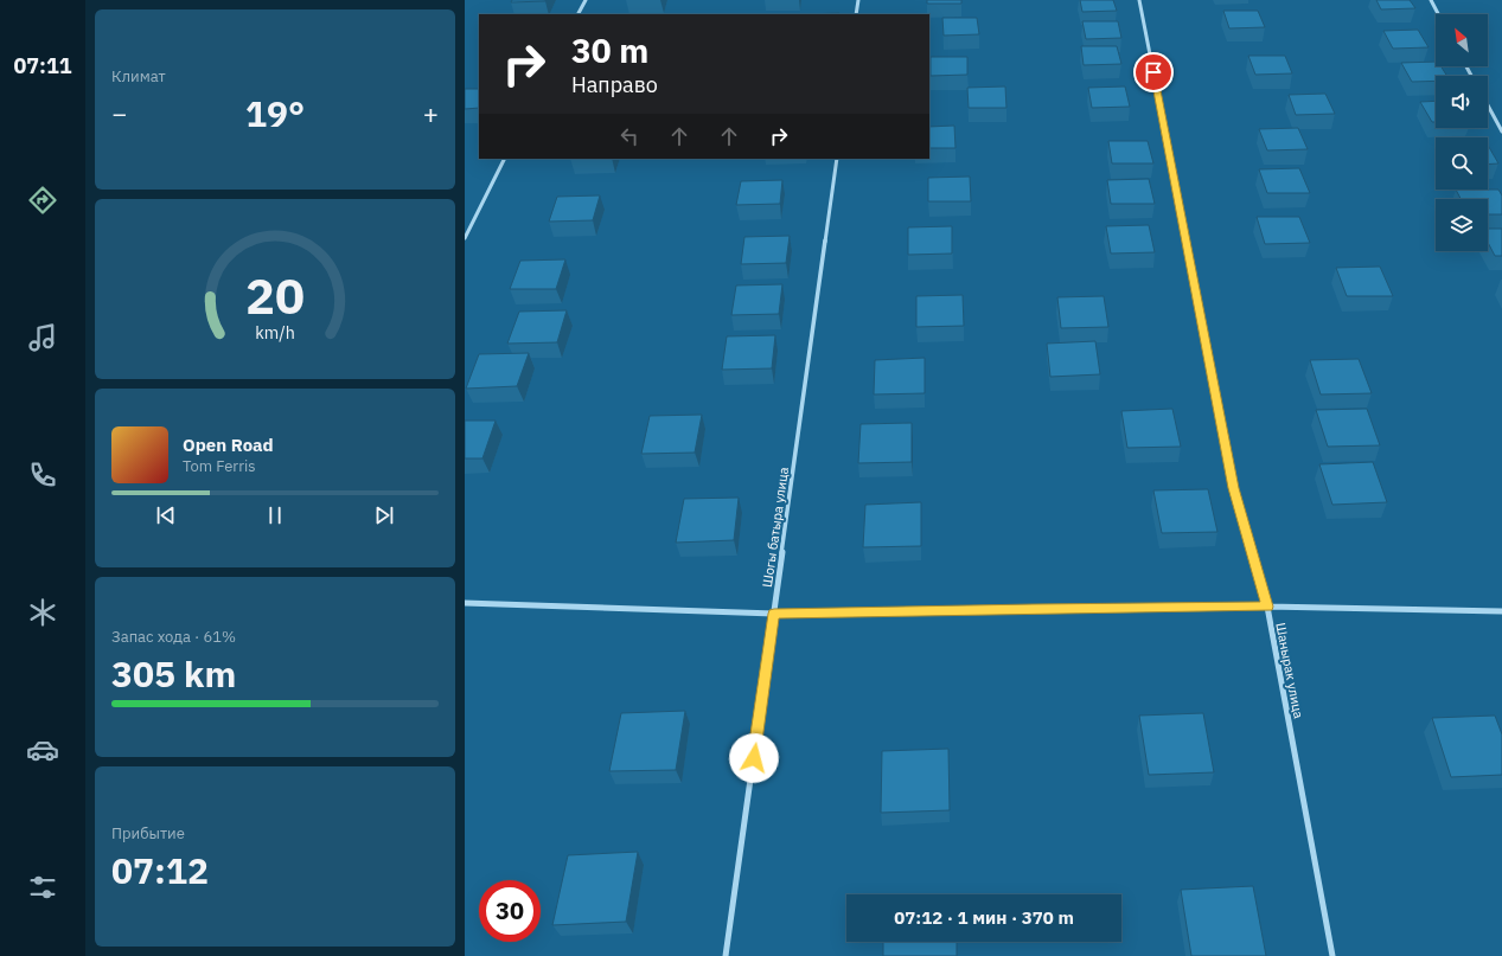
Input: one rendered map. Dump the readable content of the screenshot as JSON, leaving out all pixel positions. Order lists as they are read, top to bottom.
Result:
{
  "streets": {
    "street": ["Шогы батыра улица", "Шанырак улица"]
  },
  "north": "top left",
  "page": {
    "tabs": "07:11",
    "tile": [
      "Климат",
      ["Запас хода · 61%", "305 km"],
      ["Прибытие", "07:12"]
    ],
    "turn": ["30 m", "Направо"],
    "heat": ["−", "19°", "+"],
    "song": ["Open Road", "Tom Ferris"],
    "limit": "30",
    "trip": "07:12 · 1 мин · 370 m",
    "gauge": ["20", "km/h"]
  }
}
